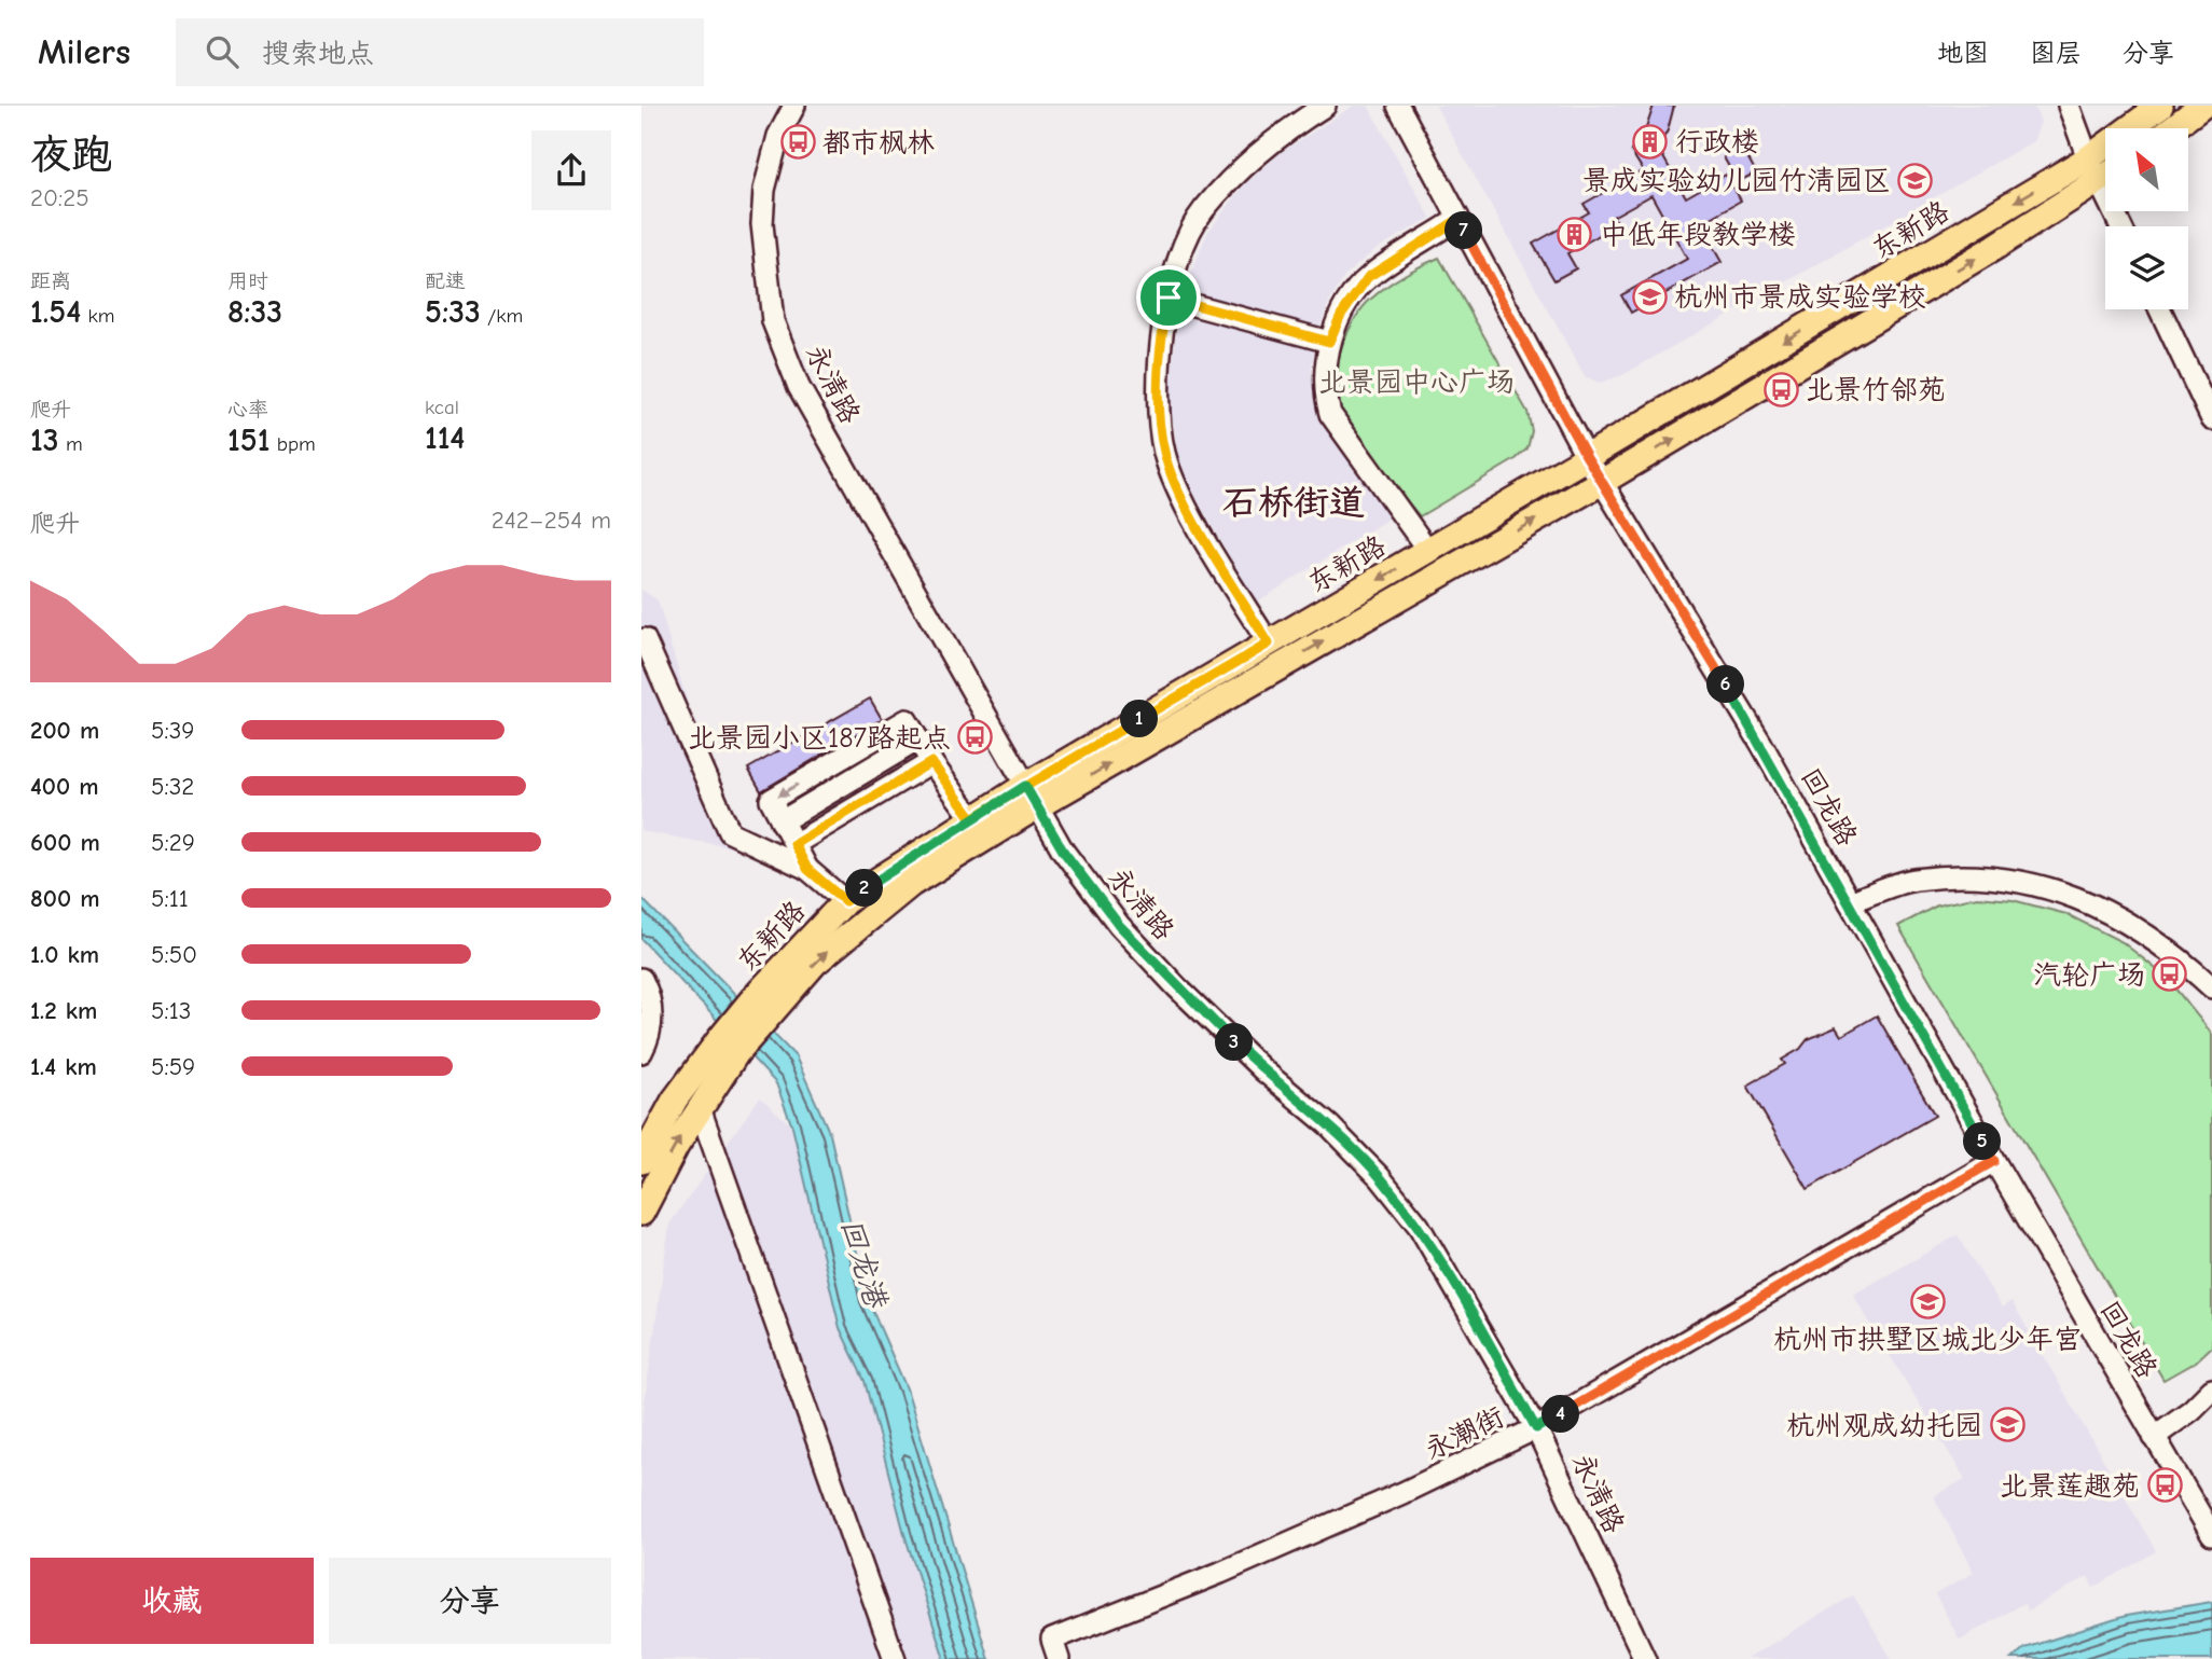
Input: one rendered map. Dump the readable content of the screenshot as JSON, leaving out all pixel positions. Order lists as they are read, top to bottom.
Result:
{
  "streets": {
    "main road": ["东新路"],
    "street": ["永清路", "回龙路", "永潮街"]
  },
  "crossings": [
    ["东新路", "永清路"],
    ["东新路", "回龙路"],
    ["永清路", "永潮街"],
    ["回龙路", "永潮街"]
  ],
  "districts": ["石桥街道"],
  "water": ["回龙港"],
  "parks": ["北景园中心广场"],
  "places": {
    "building": ["行政楼", "中低年段教学楼"],
    "bus stop": [
      "都市枫林",
      "北景竹邻苑",
      "北景园小区187路起点",
      "汽轮广场",
      "北景莲趣苑"
    ],
    "school or university": [
      "景成实验幼儿园竹清园区",
      "杭州市景成实验学校",
      "杭州市拱墅区城北少年宫",
      "杭州观成幼托园"
    ]
  },
  "north": "top left",
  "page": {
    "header": "Milers",
    "search": "搜索地点",
    "nav": ["地图", "图层", "分享"],
    "heading": ["夜跑", "20:25"],
    "pins": [
      "7",
      "6",
      "1",
      "2",
      "3",
      "5",
      "4"
    ],
    "stats": [
      ["距离", "1.54 km"],
      ["用时", "8:33"],
      ["配速", "5:33 /km"],
      ["爬升", "13 m"],
      ["心率", "151 bpm"],
      ["kcal", "114"]
    ],
    "chart": ["爬升", "242–254 m"],
    "list": [
      {
        "name": "200 m",
        "note": "5:39"
      },
      {
        "name": "400 m",
        "note": "5:32"
      },
      {
        "name": "600 m",
        "note": "5:29"
      },
      {
        "name": "800 m",
        "note": "5:11"
      },
      {
        "name": "1.0 km",
        "note": "5:50"
      },
      {
        "name": "1.2 km",
        "note": "5:13"
      },
      {
        "name": "1.4 km",
        "note": "5:59"
      }
    ],
    "buttons": ["收藏", "分享"]
  }
}
